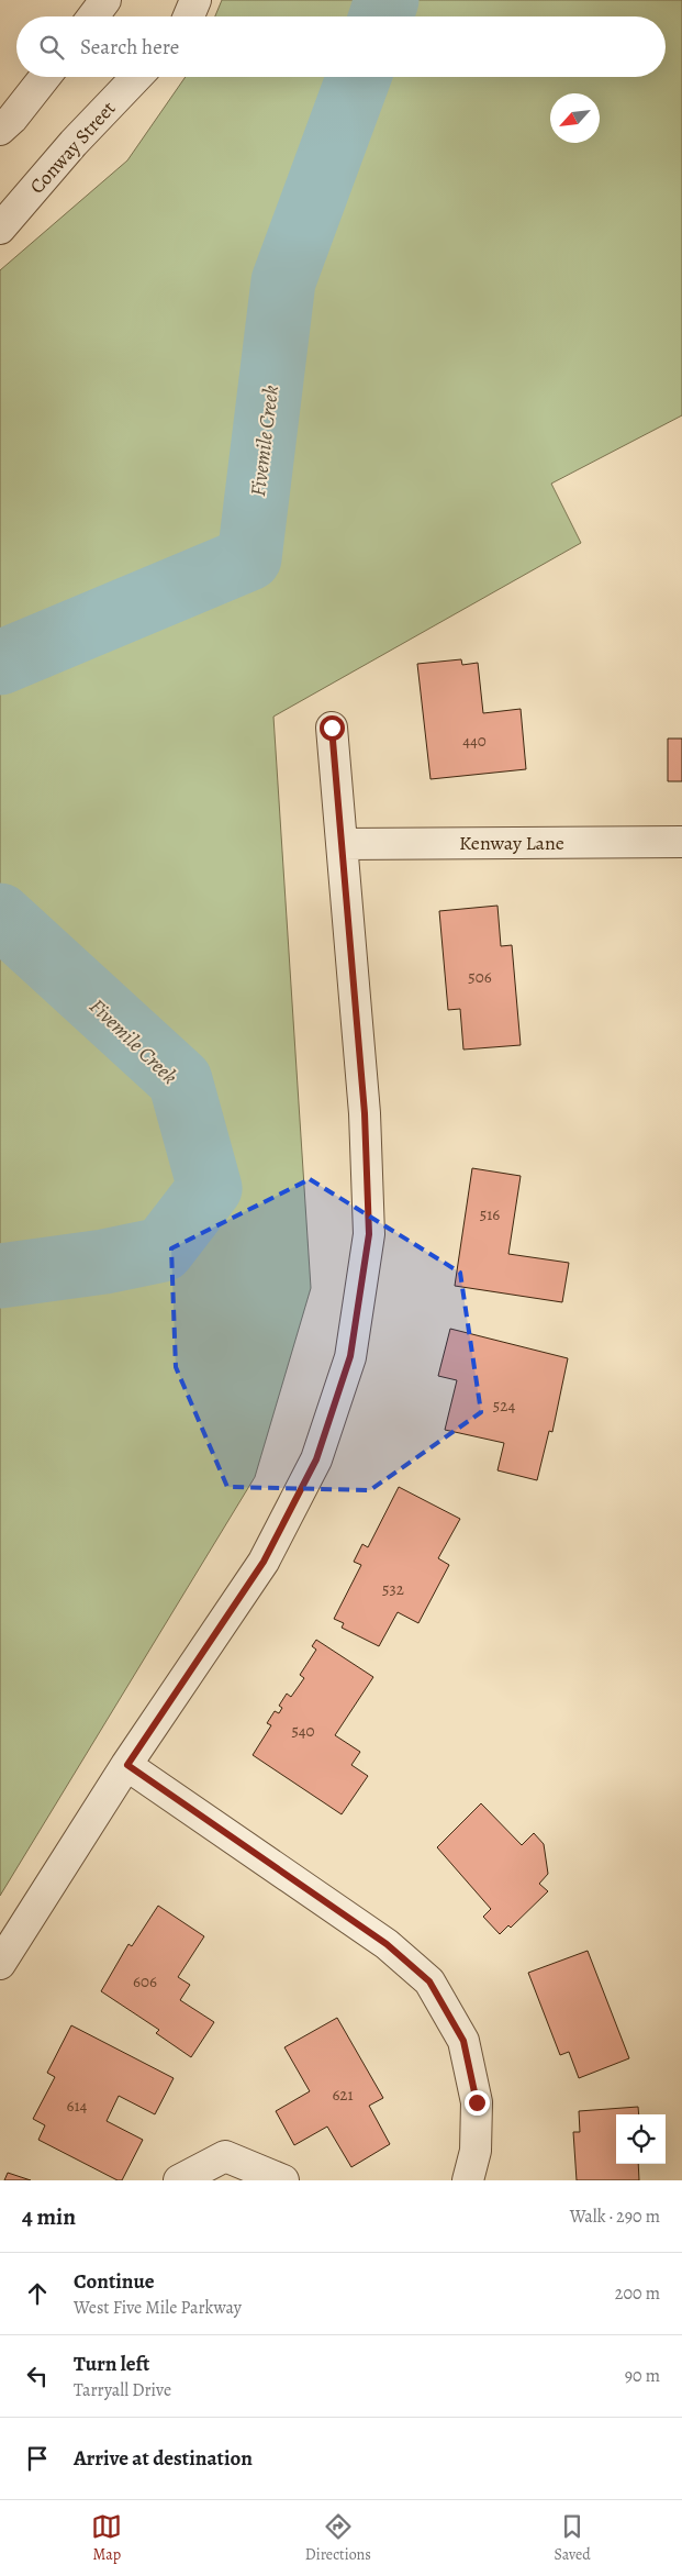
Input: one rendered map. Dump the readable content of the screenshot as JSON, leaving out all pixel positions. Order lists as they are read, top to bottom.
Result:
{
  "streets": {
    "street": ["Conway Street", "Kenway Lane"]
  },
  "water": ["Fivemile Creek"],
  "house_numbers": [
    "440",
    "506",
    "516",
    "524",
    "532",
    "540",
    "606",
    "621",
    "614"
  ],
  "north": "bottom left",
  "page": {
    "search": "Search here",
    "heading": ["4 min", "Walk · 290 m"],
    "list": [
      ["Continue", "West Five Mile Parkway", "200 m"],
      ["Turn left", "Tarryall Drive", "90 m"],
      "Arrive at destination"
    ],
    "nav": ["Map", "Directions", "Saved"]
  }
}
